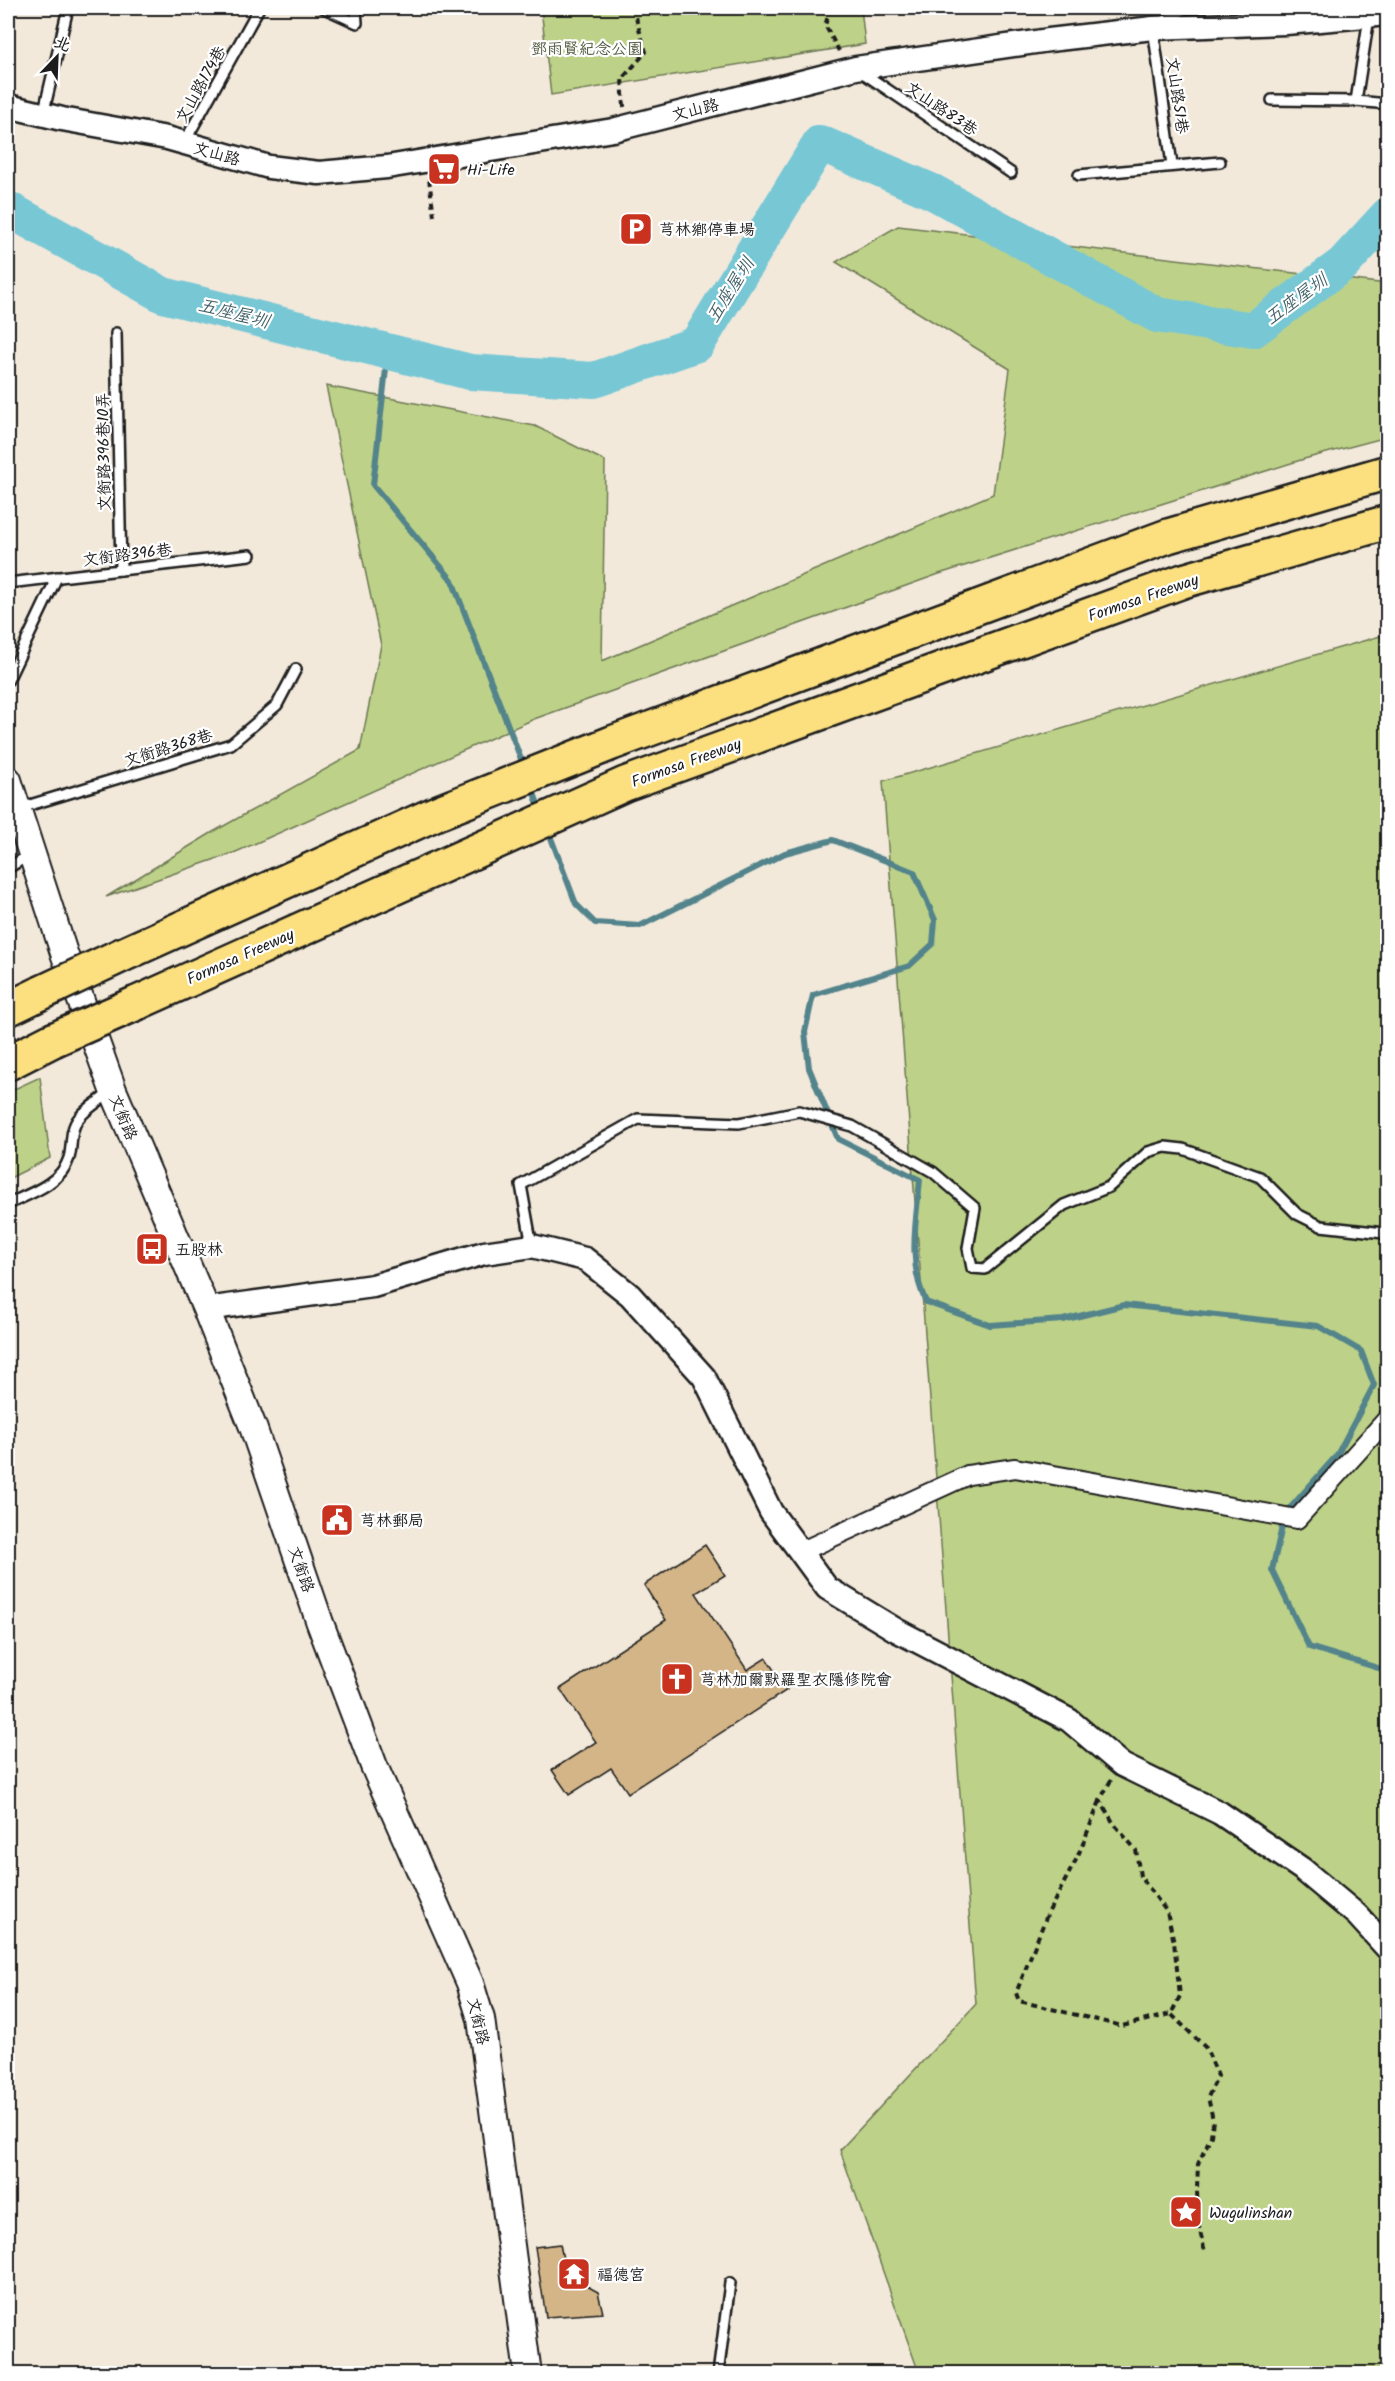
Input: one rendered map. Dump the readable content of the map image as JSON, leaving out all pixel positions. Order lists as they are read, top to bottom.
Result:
{
  "streets": {
    "highway": ["Formosa Freeway"],
    "main road": ["文銜路"],
    "street": ["文山路"],
    "lane": [
      "文山路174巷",
      "文山路51巷",
      "文山路83巷",
      "文銜路396巷10弄",
      "文銜路396巷",
      "文銜路368巷"
    ]
  },
  "crossings": [
    ["文山路174巷", "文山路"],
    ["文山路51巷", "文山路"],
    ["文山路83巷", "文山路"],
    ["文銜路396巷10弄", "文銜路396巷"],
    ["文銜路368巷", "文銜路"]
  ],
  "water": ["五座屋圳"],
  "parks": ["鄧雨賢紀念公園"],
  "places": {
    "supermarket": ["Hi-Life"],
    "parking": ["芎林鄉停車場"],
    "bus stop": ["五股林"],
    "public building": ["芎林郵局"],
    "church": ["芎林加爾默羅聖衣隱修院會"],
    "place": ["Wugulinshan"],
    "temple": ["福德宮"]
  },
  "north": "top right"
}
